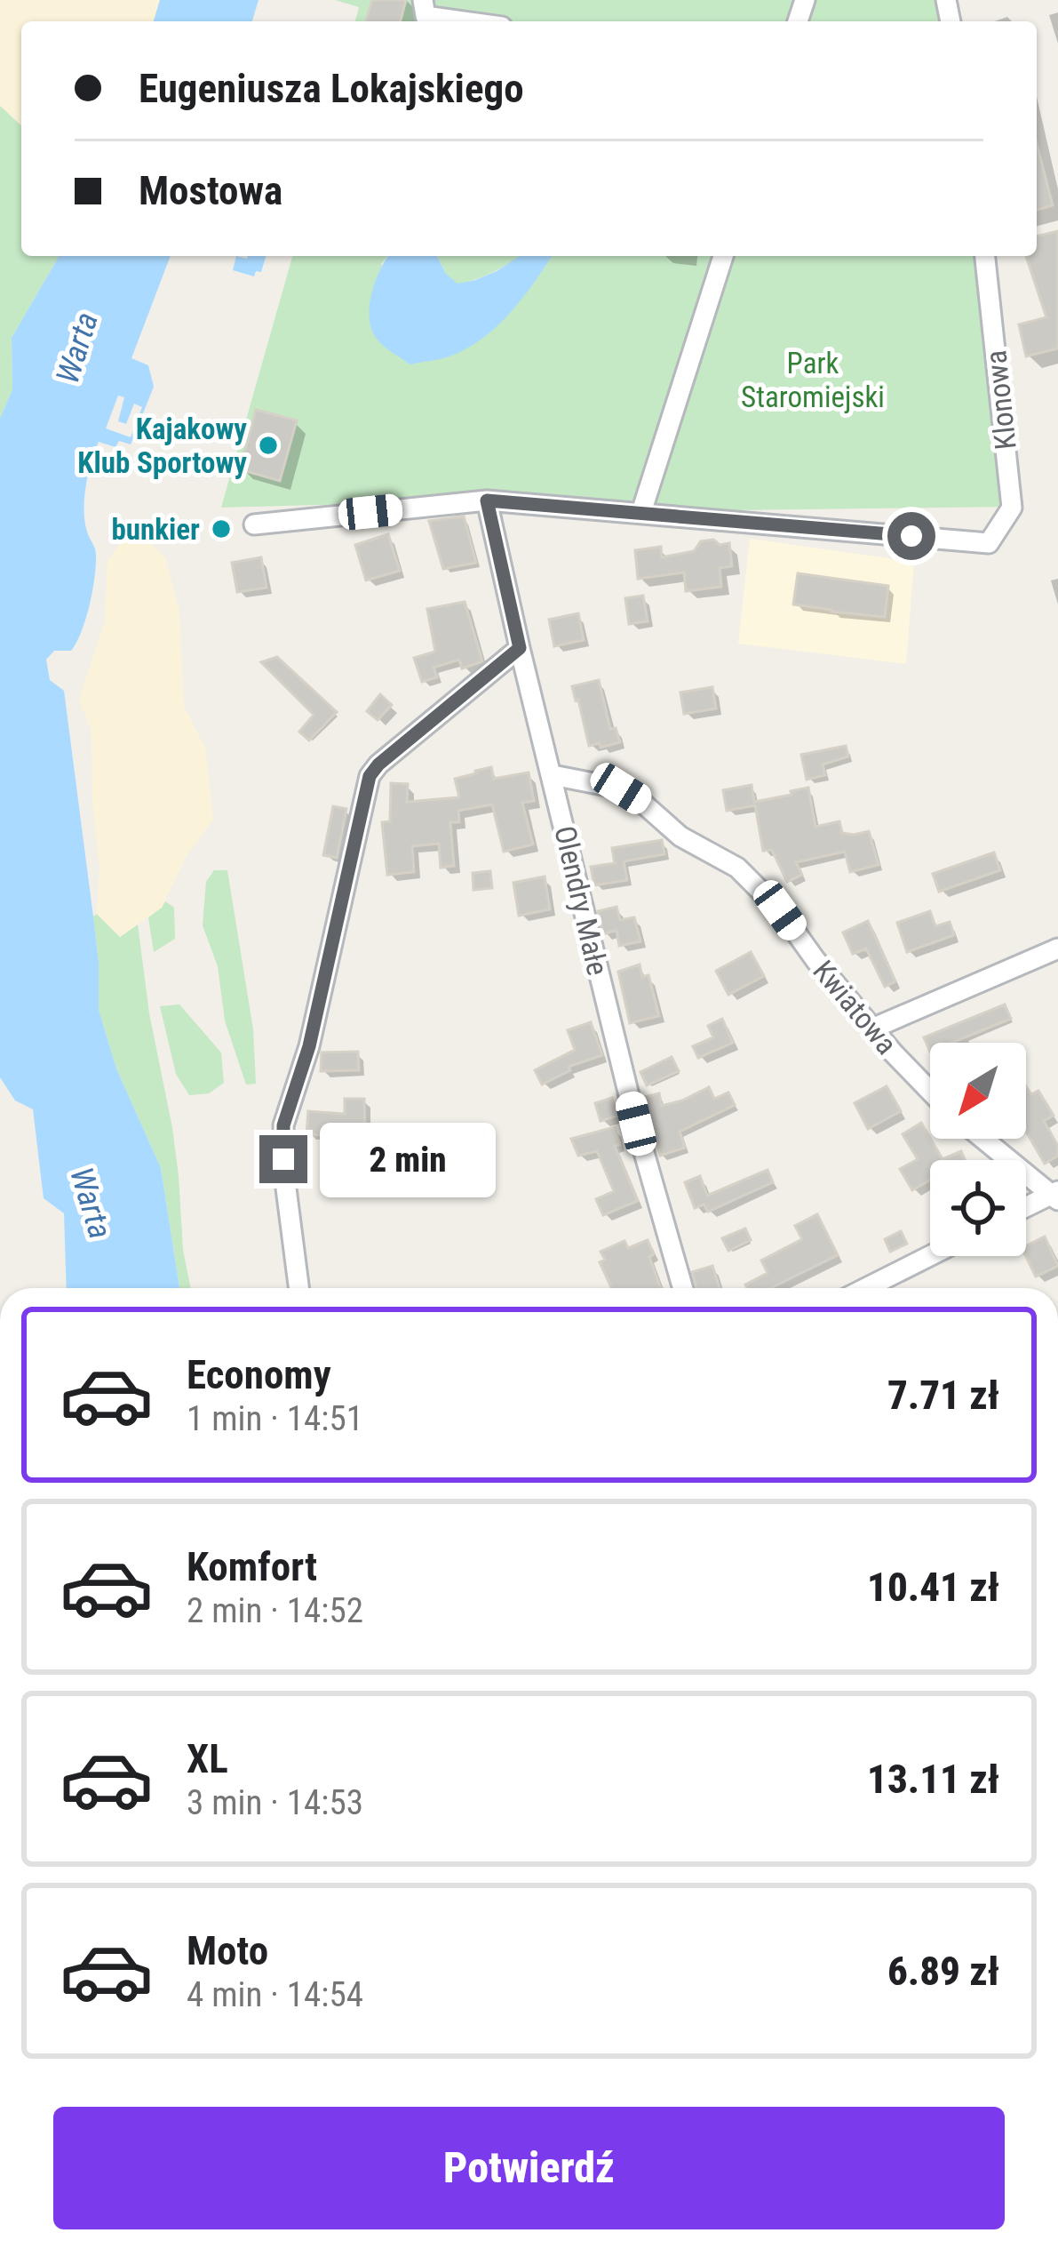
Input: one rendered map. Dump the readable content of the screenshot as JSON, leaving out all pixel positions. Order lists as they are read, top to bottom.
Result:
{
  "streets": {
    "street": ["Klonowa", "Olendry Małe", "Kwiatowa"]
  },
  "crossings": [
    ["Olendry Małe", "Kwiatowa"]
  ],
  "water": ["Warta"],
  "parks": ["Park Staromiejski"],
  "places": ["Kajakowy Klub Sportowy", "bunkier"],
  "north": "bottom left",
  "page": {
    "banner": ["Eugeniusza Lokajskiego", "Mostowa"],
    "bubble": "2 min",
    "list": [
      {
        "name": "Economy",
        "note": "1 min · 14:51",
        "value": "7.71 zł"
      },
      {
        "name": "Komfort",
        "note": "2 min · 14:52",
        "value": "10.41 zł"
      },
      {
        "name": "XL",
        "note": "3 min · 14:53",
        "value": "13.11 zł"
      },
      {
        "name": "Moto",
        "note": "4 min · 14:54",
        "value": "6.89 zł"
      }
    ],
    "buttons": "Potwierdź"
  }
}
